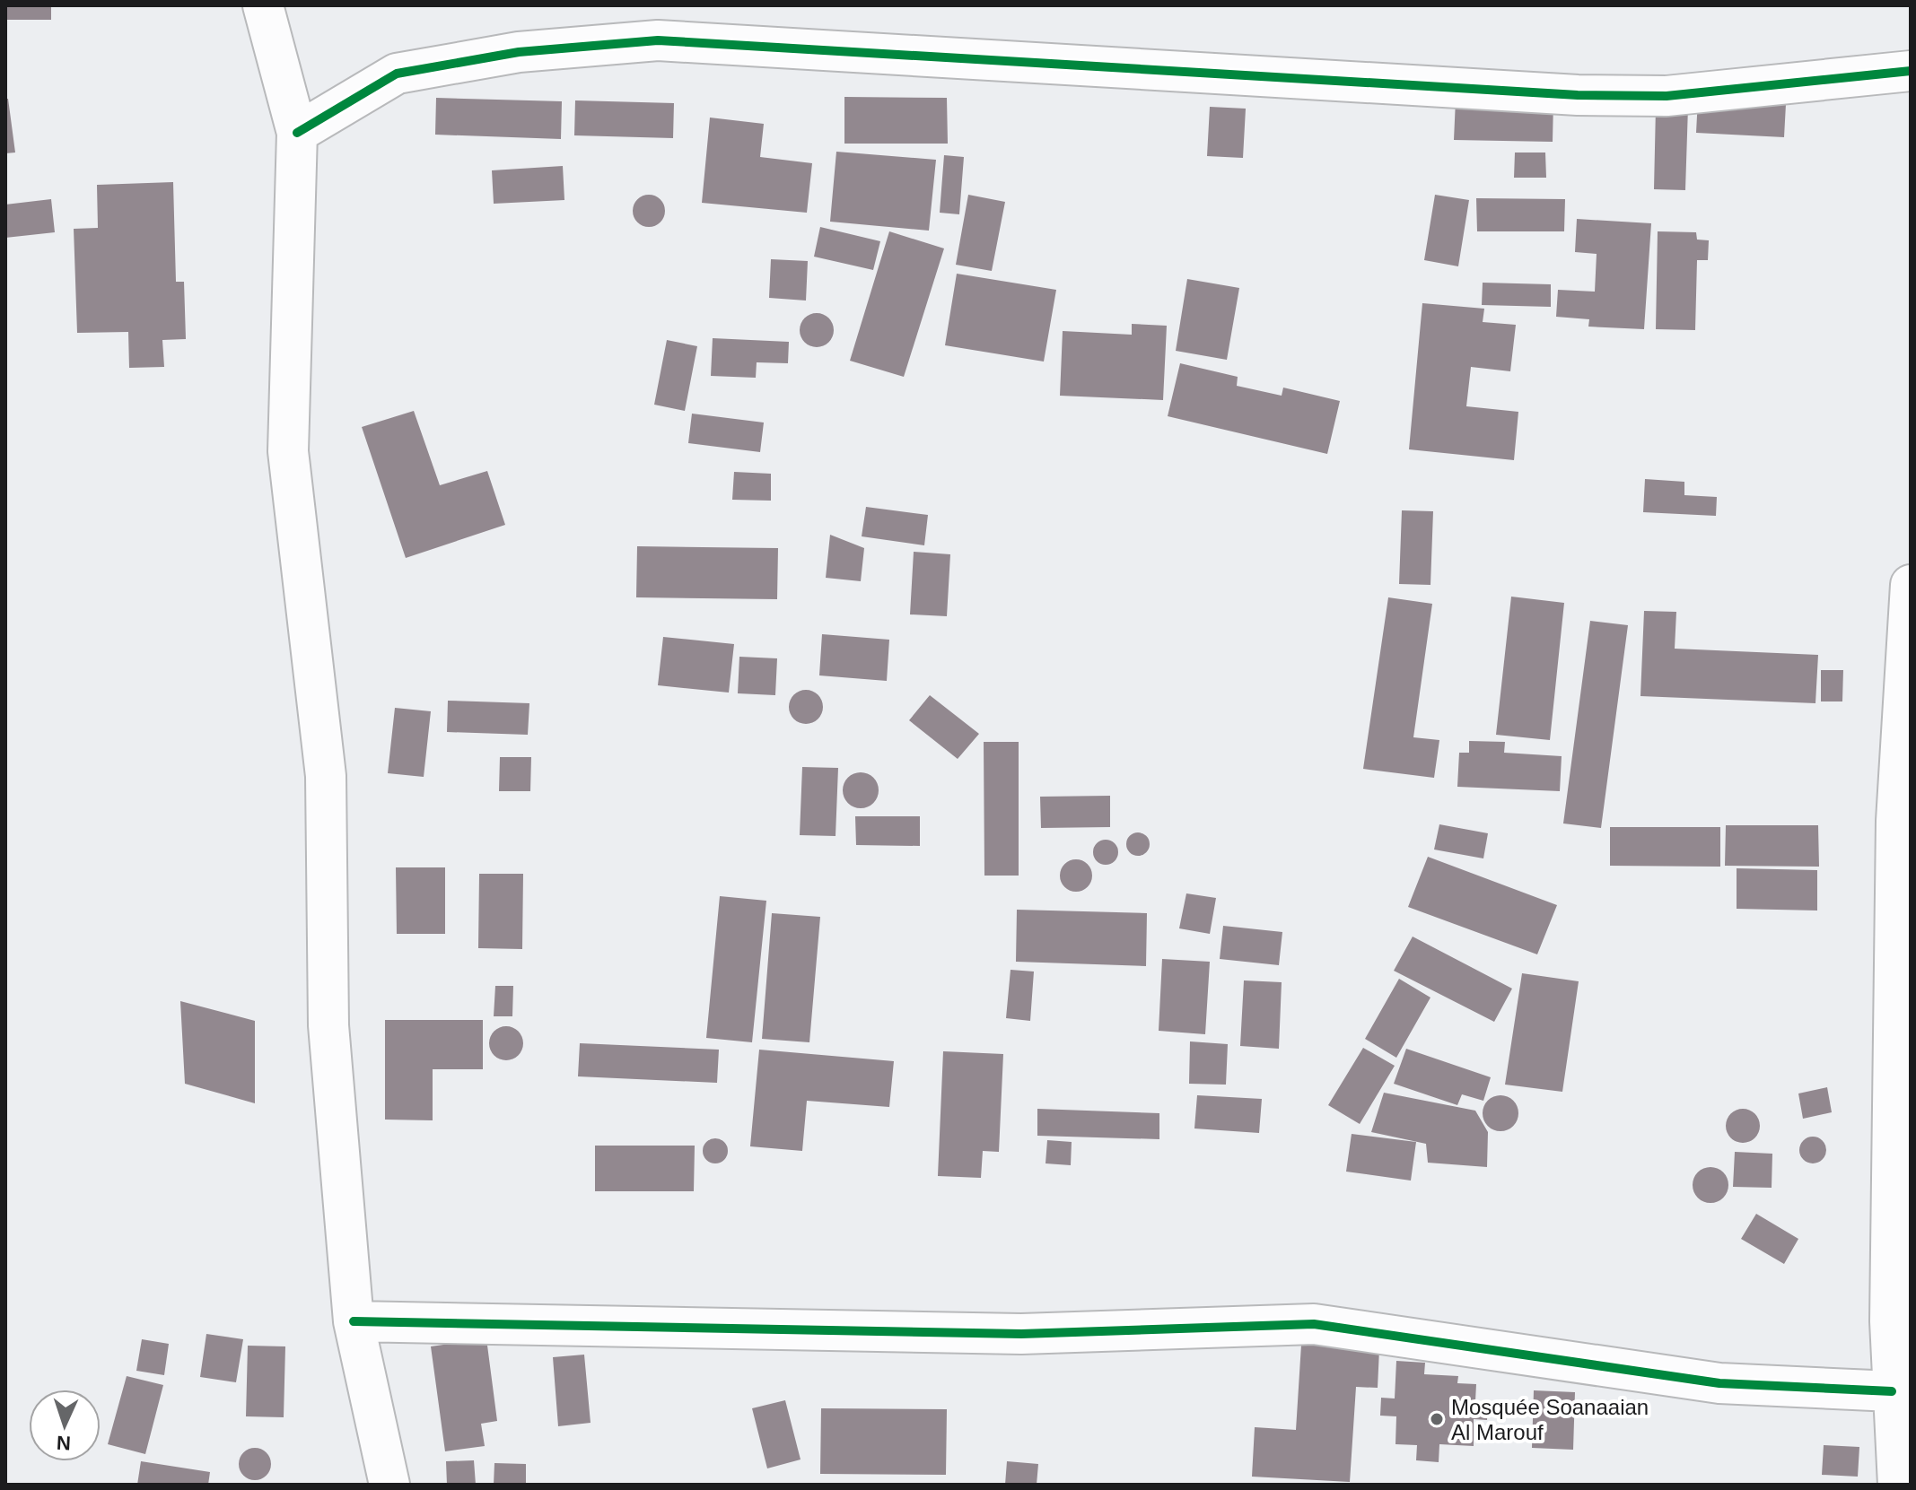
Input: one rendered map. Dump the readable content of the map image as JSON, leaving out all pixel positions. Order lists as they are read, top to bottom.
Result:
{
  "places": ["Mosquée Soanaaian Al Marouf"],
  "north": "bottom"
}
